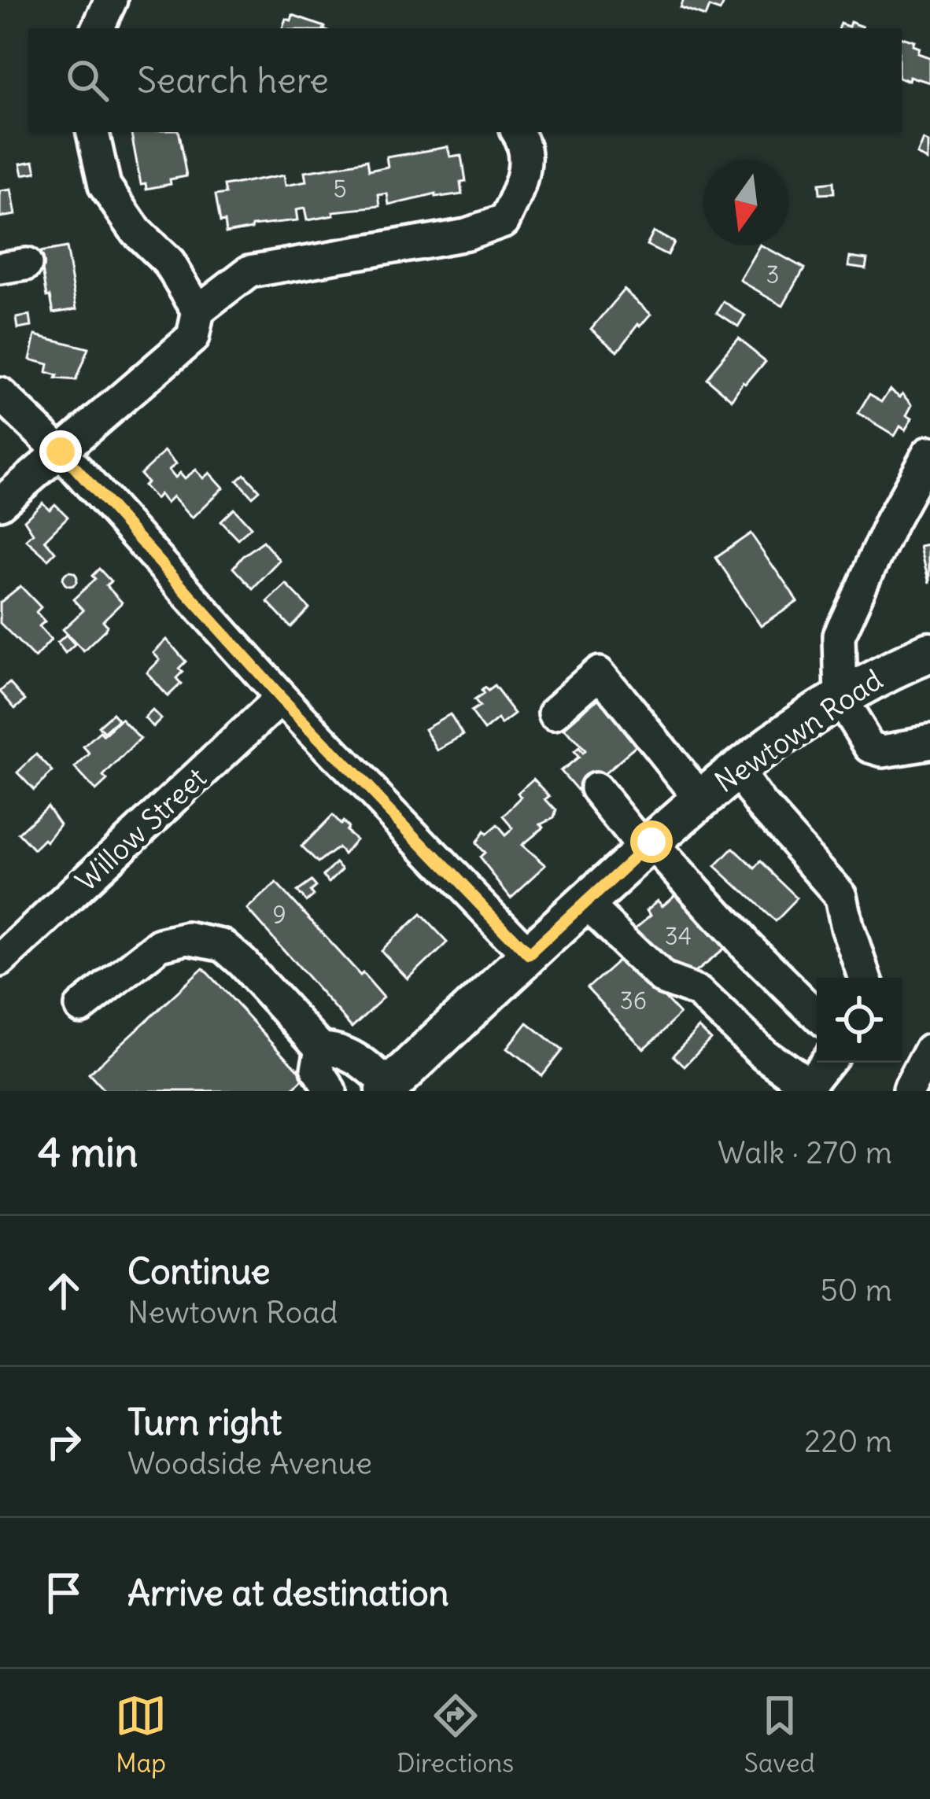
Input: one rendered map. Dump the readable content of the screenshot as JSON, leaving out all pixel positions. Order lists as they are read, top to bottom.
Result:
{
  "streets": {
    "main road": ["Newtown Road"],
    "street": ["Willow Street"]
  },
  "house_numbers": [
    "5",
    "3",
    "9",
    "34",
    "36"
  ],
  "north": "bottom",
  "page": {
    "search": "Search here",
    "heading": ["4 min", "Walk · 270 m"],
    "list": [
      ["Continue", "Newtown Road", "50 m"],
      ["Turn right", "Woodside Avenue", "220 m"],
      "Arrive at destination"
    ],
    "nav": ["Map", "Directions", "Saved"]
  }
}
